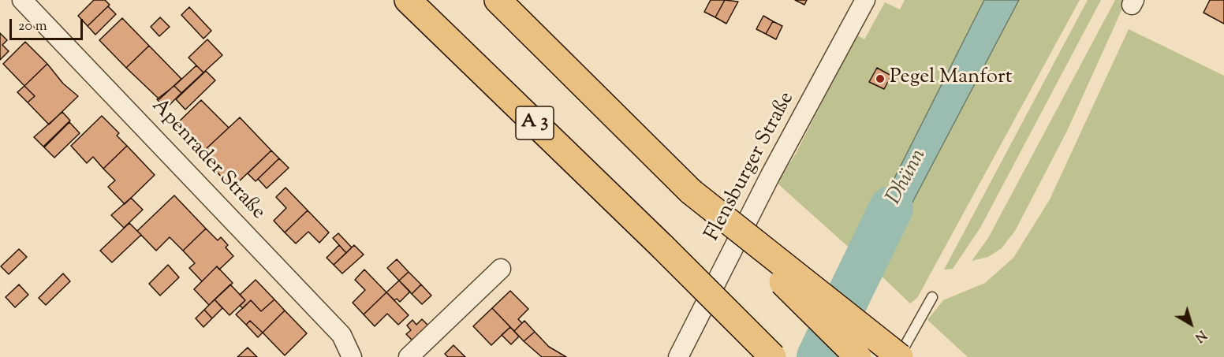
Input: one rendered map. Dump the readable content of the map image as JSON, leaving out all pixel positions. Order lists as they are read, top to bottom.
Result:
{
  "streets": {
    "highway": ["A 3"],
    "street": ["Apenrader Straße", "Flensburger Straße"]
  },
  "water": ["Dhünn"],
  "places": ["Pegel Manfort"],
  "scale_bar": "20 m",
  "north": "bottom right"
}
